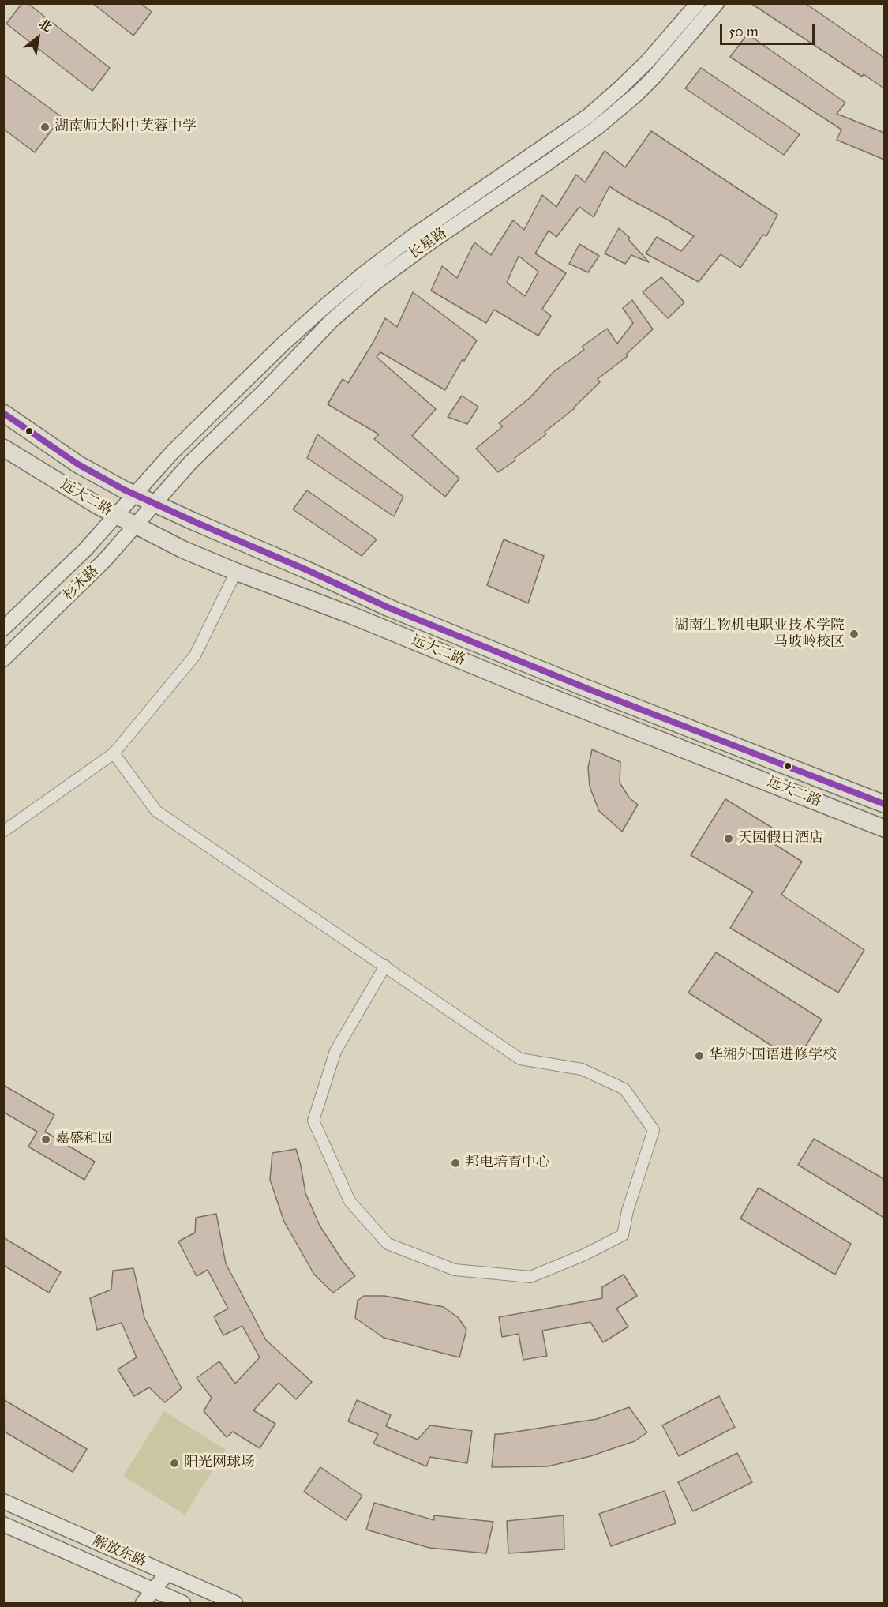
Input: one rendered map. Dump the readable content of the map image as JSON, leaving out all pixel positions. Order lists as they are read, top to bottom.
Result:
{
  "streets": {
    "main road": [
      "长星路",
      "远大二路",
      "杉木路",
      "解放东路"
    ]
  },
  "crossings": [
    ["长星路", "远大二路"],
    ["长星路", "杉木路"],
    ["远大二路", "杉木路"]
  ],
  "places": [
    "湖南师大附中芙蓉中学",
    "湖南生物机电职业技术学院 马坡岭校区",
    "天园假日酒店",
    "华湘外国语进修学校",
    "嘉盛和园",
    "邦电培育中心",
    "阳光网球场"
  ],
  "scale_bar": "50 m",
  "north": "top right"
}
